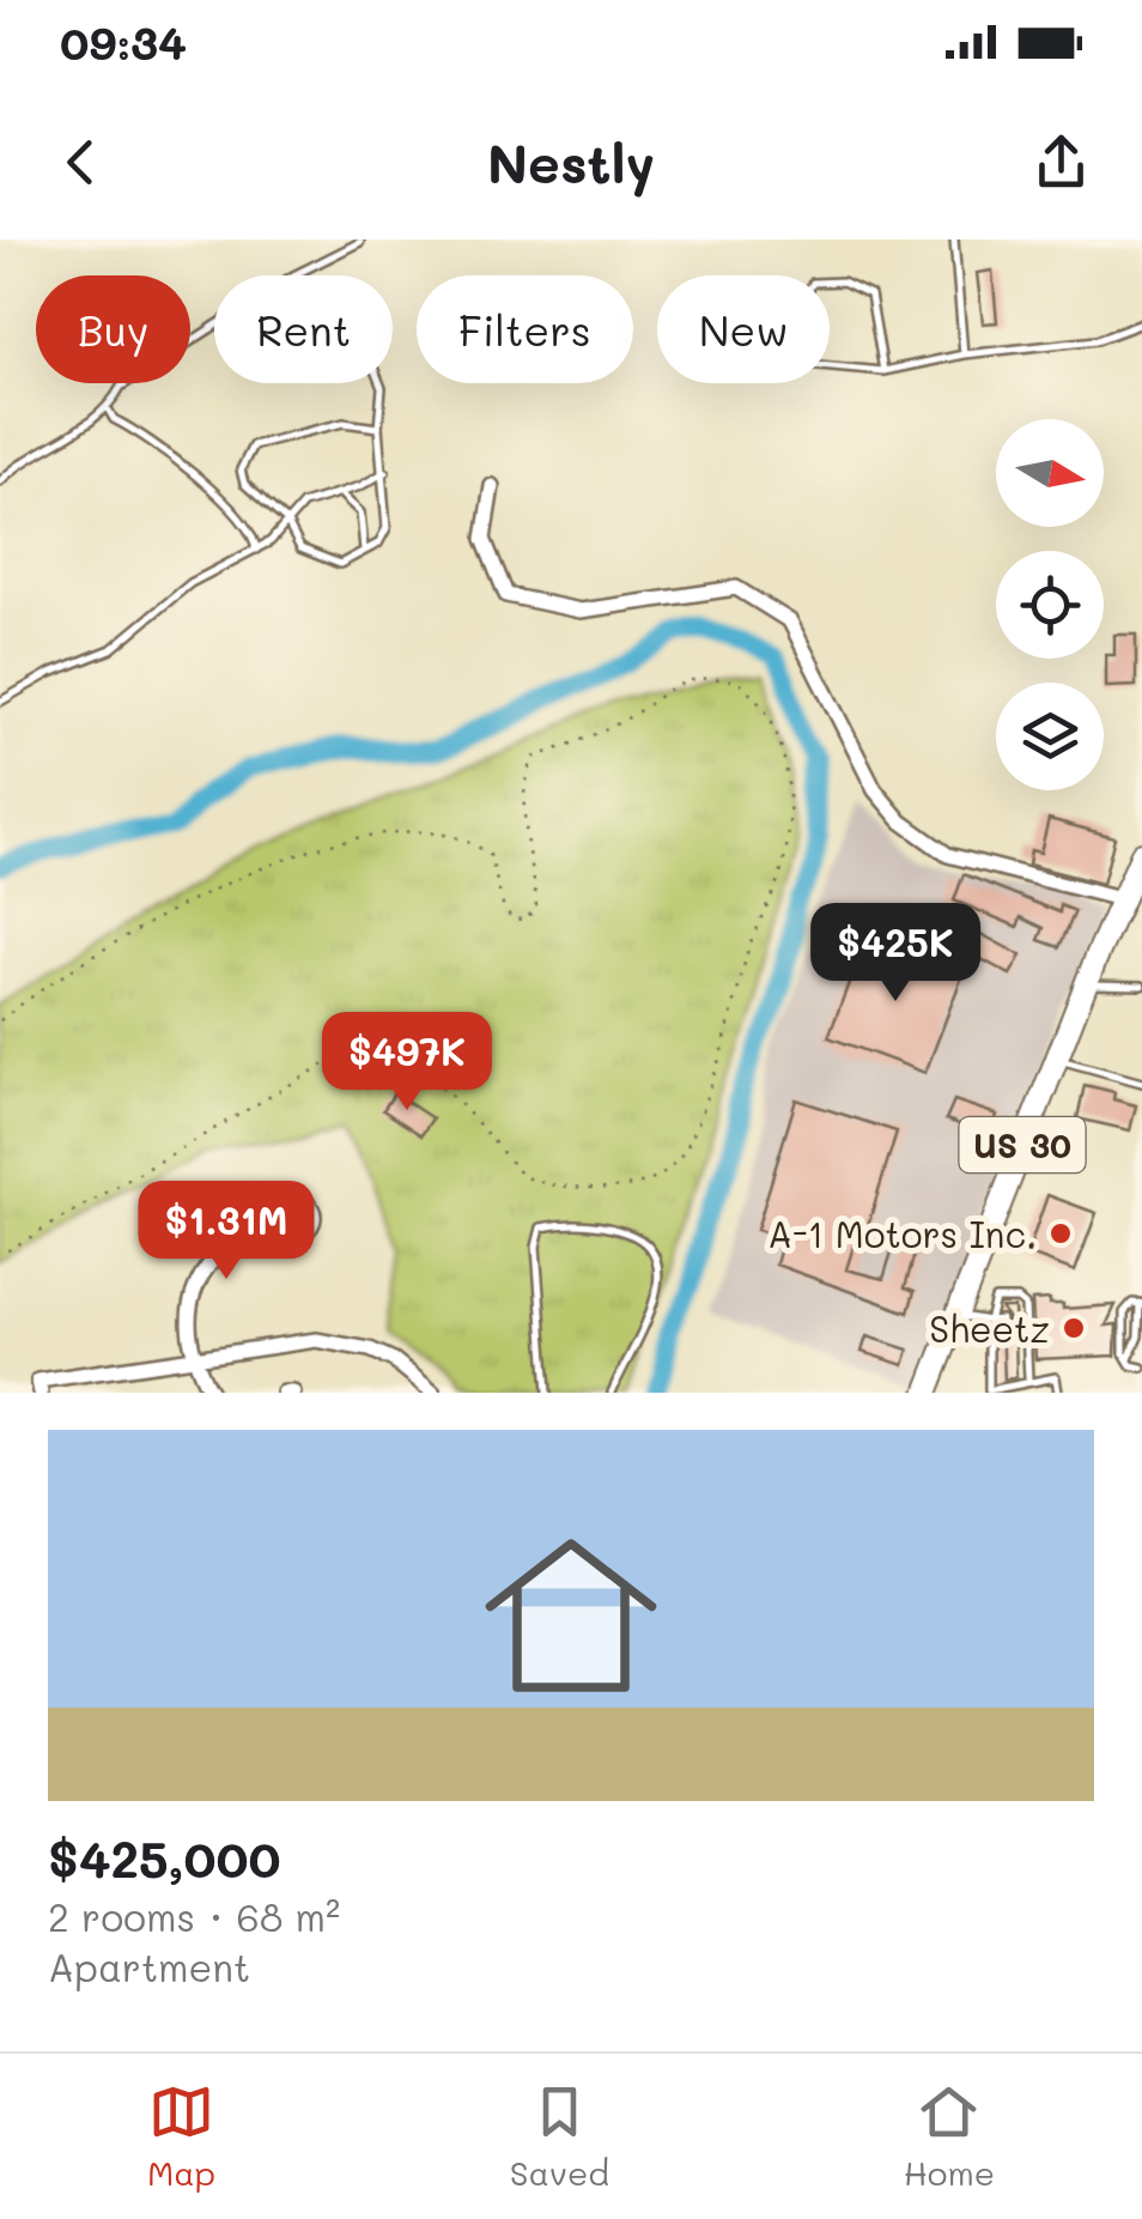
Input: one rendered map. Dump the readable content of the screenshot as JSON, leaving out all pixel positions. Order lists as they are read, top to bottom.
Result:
{
  "streets": {
    "highway": ["US 30"]
  },
  "places": ["A-1 Motors Inc.", "Sheetz"],
  "north": "right",
  "page": {
    "status": "09:34",
    "header": "Nestly",
    "chip": [
      "Buy",
      "Rent",
      "Filters",
      "New"
    ],
    "price": ["$425K", "$497K", "$1.31M"],
    "list": [
      {
        "name": "$425,000",
        "note": "2 rooms · 68 m² · Apartment"
      }
    ],
    "tabs": ["Map", "Saved", "Home"]
  }
}
